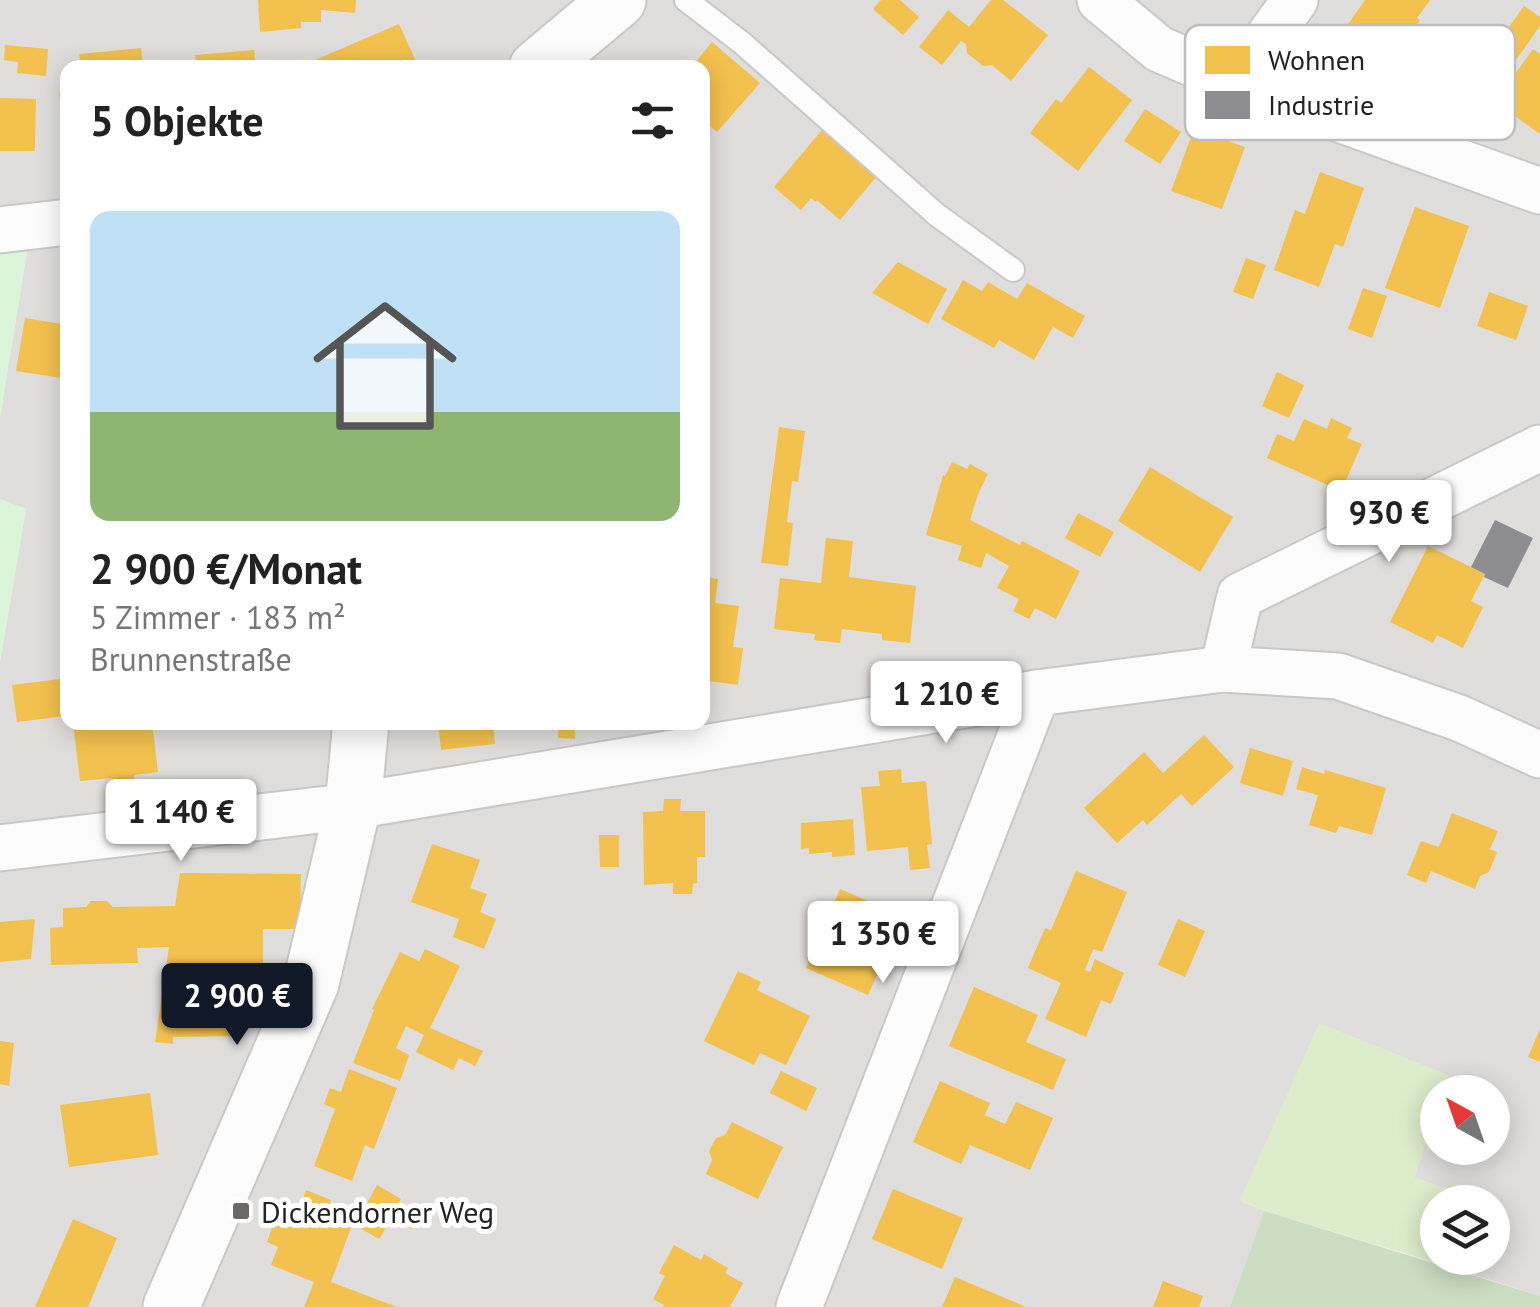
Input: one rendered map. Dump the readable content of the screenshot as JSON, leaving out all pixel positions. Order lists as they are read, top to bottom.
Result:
{
  "places": {
    "transit": ["Dickendorner Weg"]
  },
  "legend": ["Wohnen", "Industrie"],
  "north": "top left",
  "page": {
    "heading": "5 Objekte",
    "list": [
      {
        "name": "2 900 €/Monat",
        "note": "5 Zimmer · 183 m² · Brunnenstraße"
      }
    ],
    "price": [
      "930 €",
      "1 210 €",
      "1 140 €",
      "1 350 €",
      "2 900 €"
    ]
  }
}
